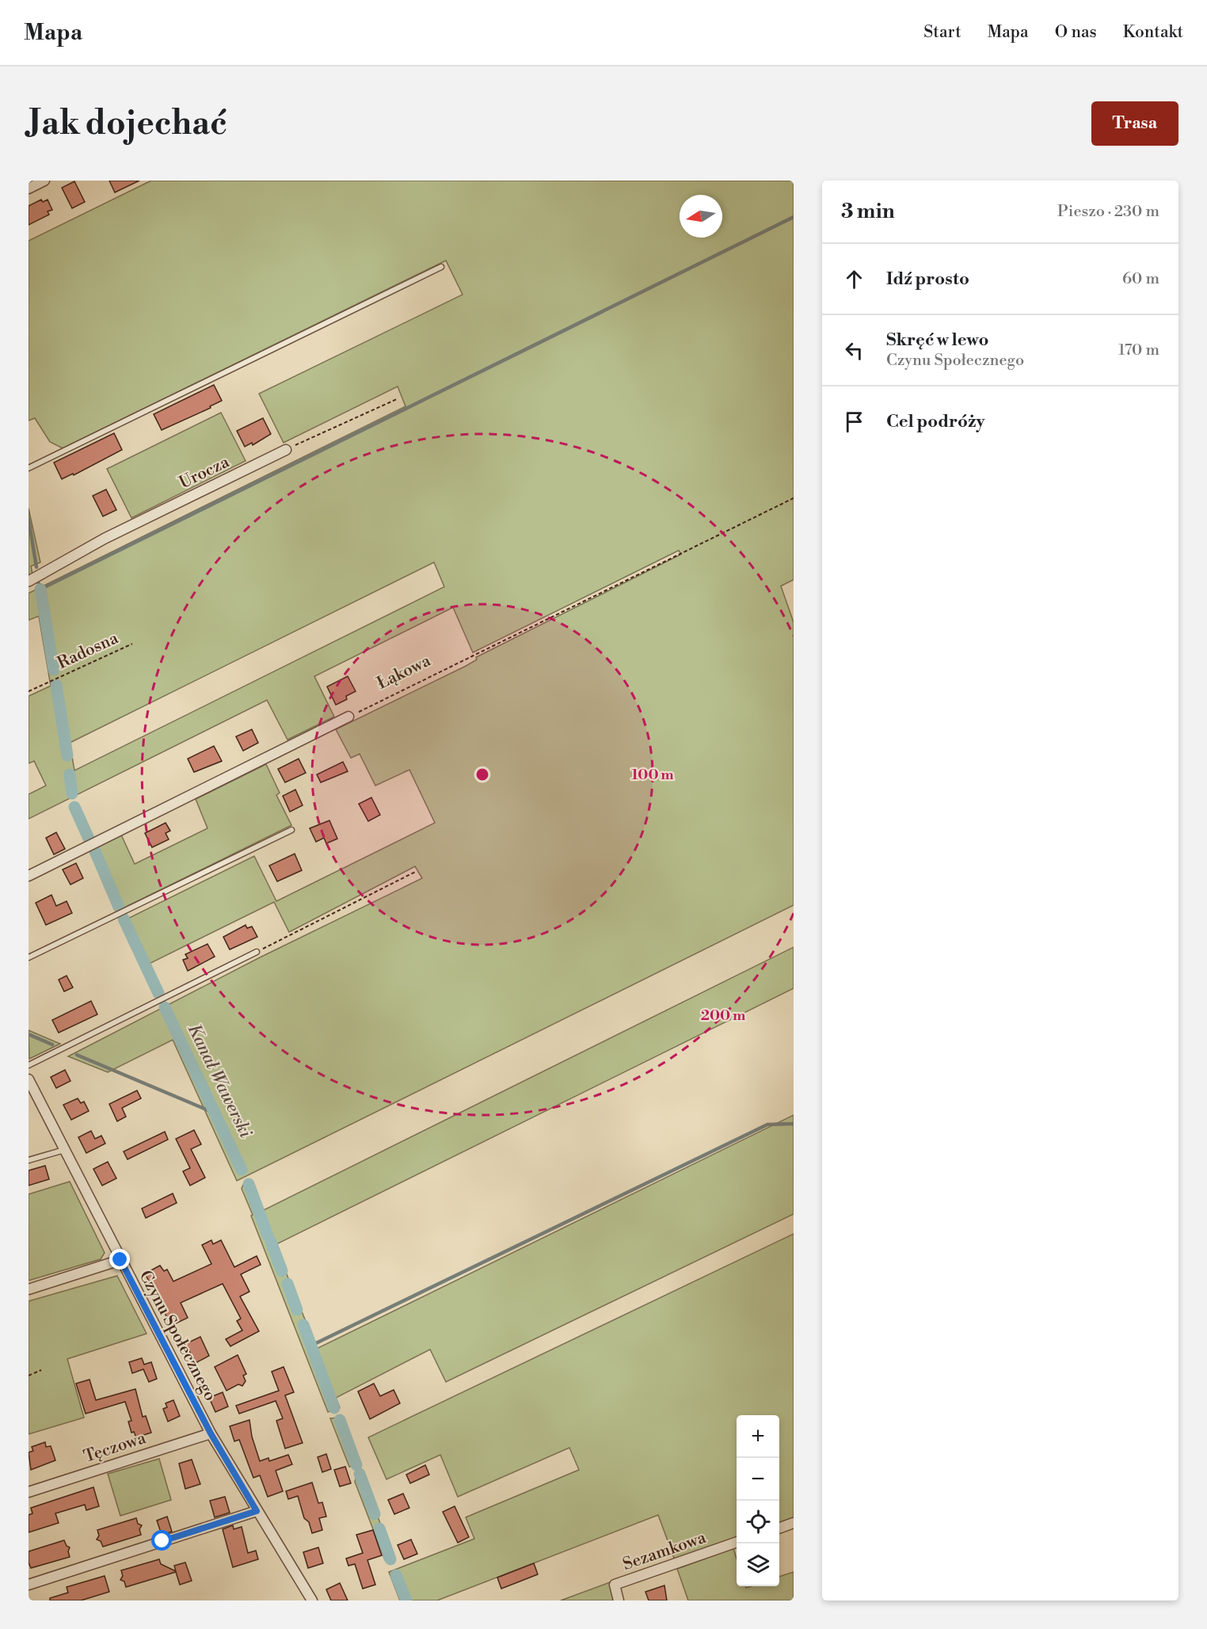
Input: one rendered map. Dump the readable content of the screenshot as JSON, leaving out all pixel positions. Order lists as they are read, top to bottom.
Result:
{
  "streets": {
    "street": [
      "Urocza",
      "Czynu Społecznego",
      "Tęczowa",
      "Sezamkowa"
    ],
    "path": ["Radosna", "Łąkowa"]
  },
  "crossings": [
    ["Czynu Społecznego", "Tęczowa"]
  ],
  "water": ["Kanał Wawerski"],
  "north": "left",
  "page": {
    "header": "Mapa",
    "nav": [
      "Start",
      "Mapa",
      "O nas",
      "Kontakt"
    ],
    "buttons": "Trasa",
    "title": "Jak dojechać",
    "heading": ["3 min", "Pieszo · 230 m"],
    "list": [
      ["Idź prosto", "60 m"],
      ["Skręć w lewo", "Czynu Społecznego", "170 m"],
      "Cel podróży"
    ],
    "map_buttons": ["+", "−"]
  },
  "rings": ["100 m", "200 m"]
}
